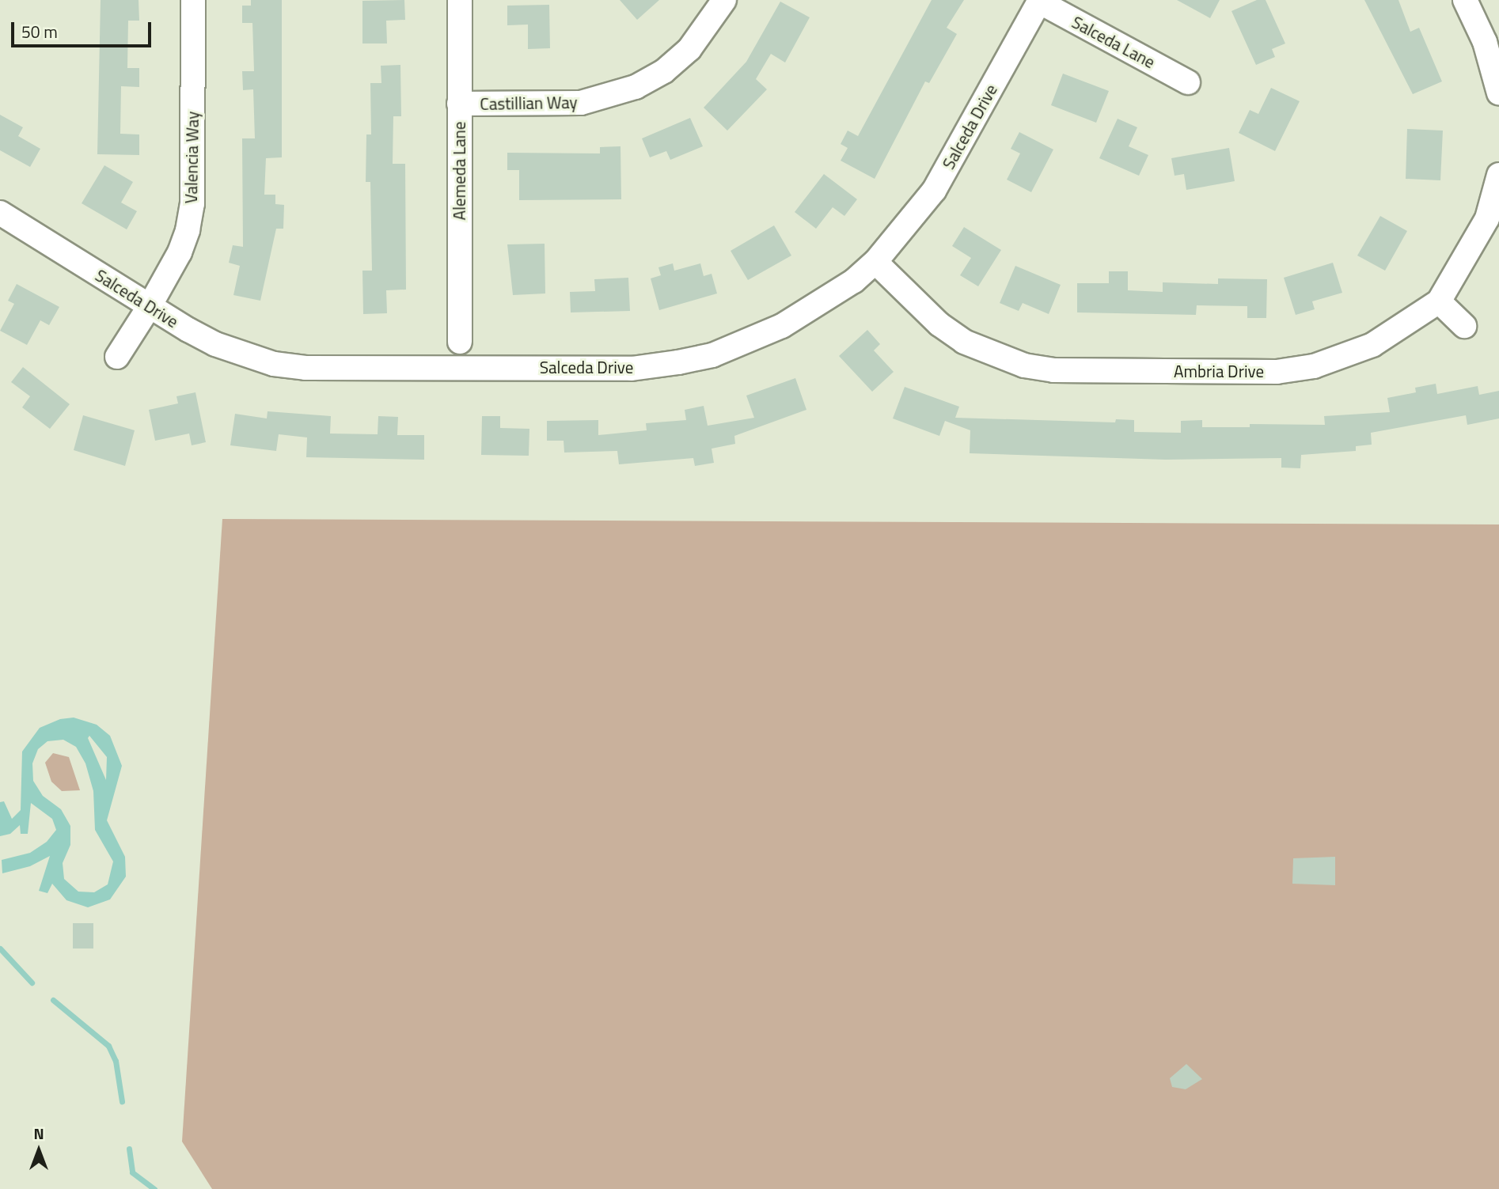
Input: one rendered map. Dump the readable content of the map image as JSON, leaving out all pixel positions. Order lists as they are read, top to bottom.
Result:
{
  "streets": {
    "street": [
      "Salceda Lane",
      "Castillian Way",
      "Salceda Drive",
      "Valencia Way",
      "Alemeda Lane",
      "Ambria Drive"
    ]
  },
  "crossings": [
    ["Salceda Lane", "Salceda Drive"],
    ["Castillian Way", "Alemeda Lane"],
    ["Salceda Drive", "Valencia Way"],
    ["Salceda Drive", "Ambria Drive"]
  ],
  "scale_bar": "50 m",
  "north": "top"
}
